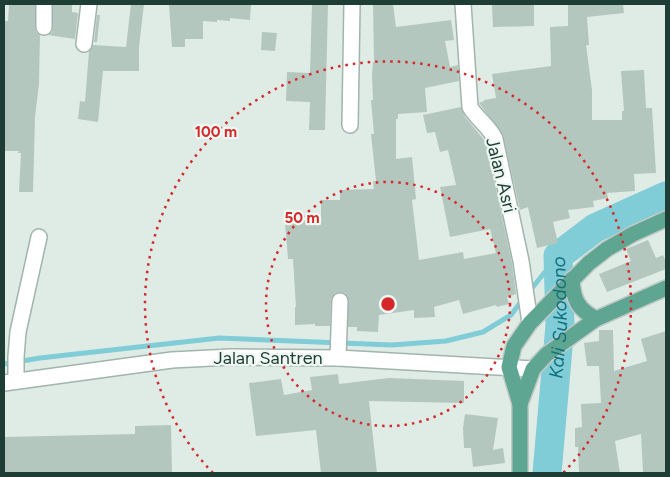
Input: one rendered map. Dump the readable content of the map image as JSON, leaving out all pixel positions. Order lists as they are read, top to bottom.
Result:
{
  "streets": {
    "street": ["Jalan Asri", "Jalan Santren"]
  },
  "water": ["Kali Sukodono"],
  "rings": ["100 m", "50 m"]
}
